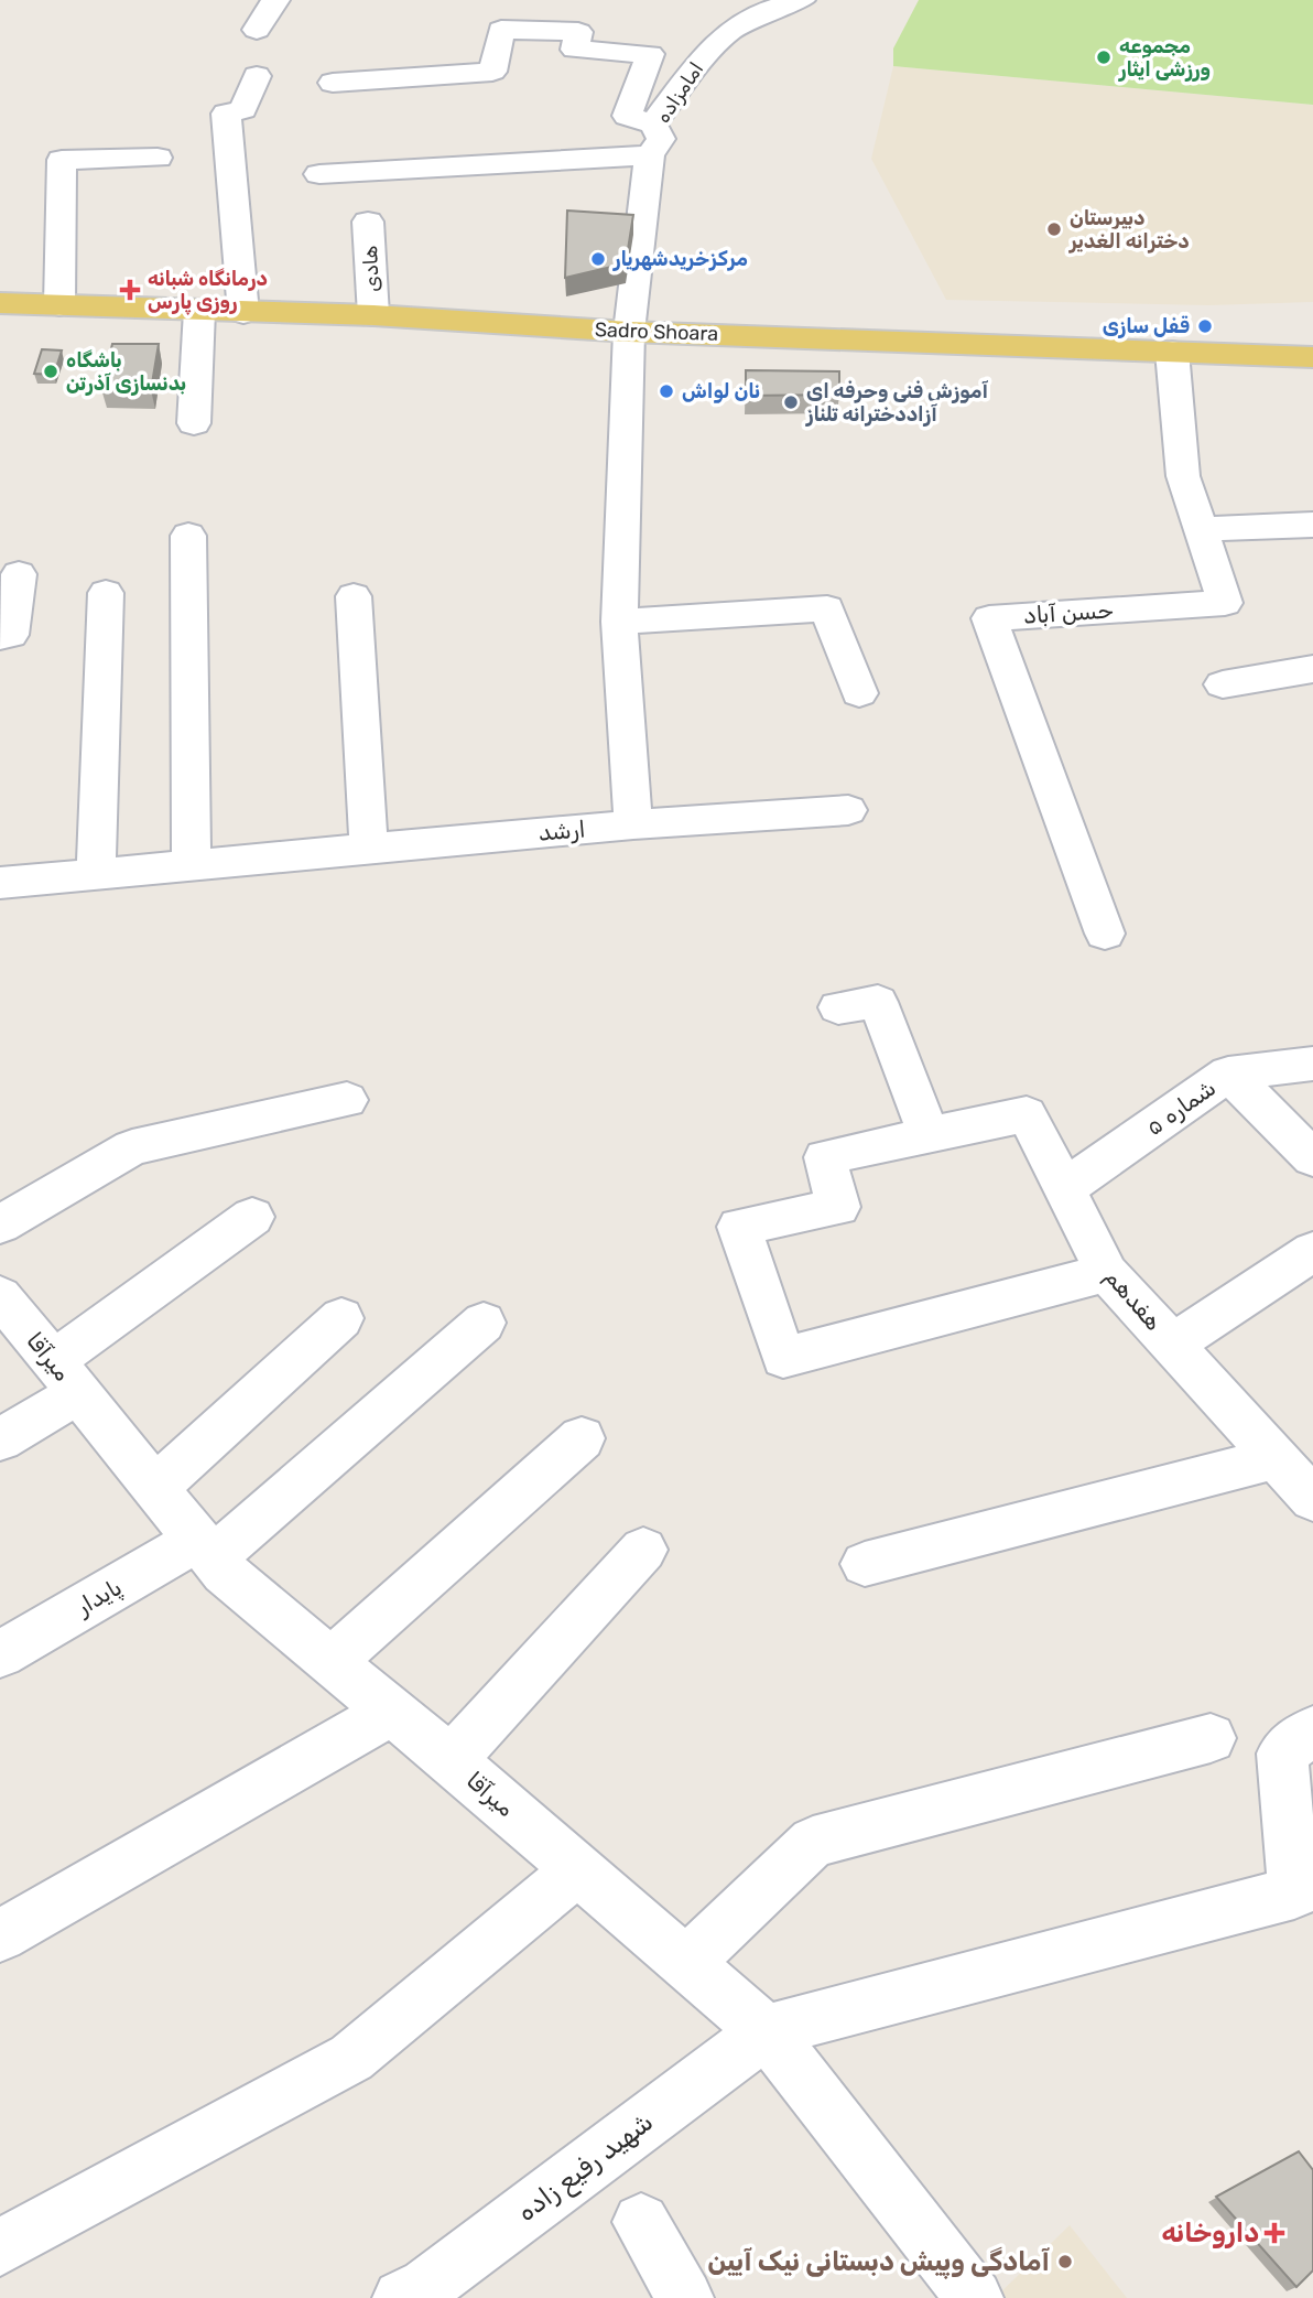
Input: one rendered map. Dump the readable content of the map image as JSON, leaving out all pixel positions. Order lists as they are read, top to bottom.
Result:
{
  "streets": {
    "main road": ["Sadro Shoara"],
    "street": [
      "امامزاده",
      "هادی",
      "حسن آباد",
      "ارشد",
      "شماره ۵",
      "هفدهم",
      "میرآقا",
      "پایدار",
      "شهید رفیع زاده"
    ]
  },
  "crossings": [
    ["امامزاده", "Sadro Shoara"],
    ["هادی", "Sadro Shoara"],
    ["Sadro Shoara", "حسن آباد"],
    ["شماره ۵", "هفدهم"],
    ["میرآقا", "پایدار"],
    ["میرآقا", "شهید رفیع زاده"]
  ],
  "places": {
    "other": [
      "مجموعه ورزشی ایثار",
      "دبیرستان دخترانه الغدیر",
      "مرکزخریدشهریار",
      "قفل سازی",
      "باشگاه بدنسازی آذرتن",
      "نان لواش",
      "آموزش فنی وحرفه ای آزاددخترانه تلناز",
      "آمادگی وپیش دبستانی نیک آیین"
    ],
    "health": ["درمانگاه شبانه روزی پارس", "داروخانه"]
  }
}
